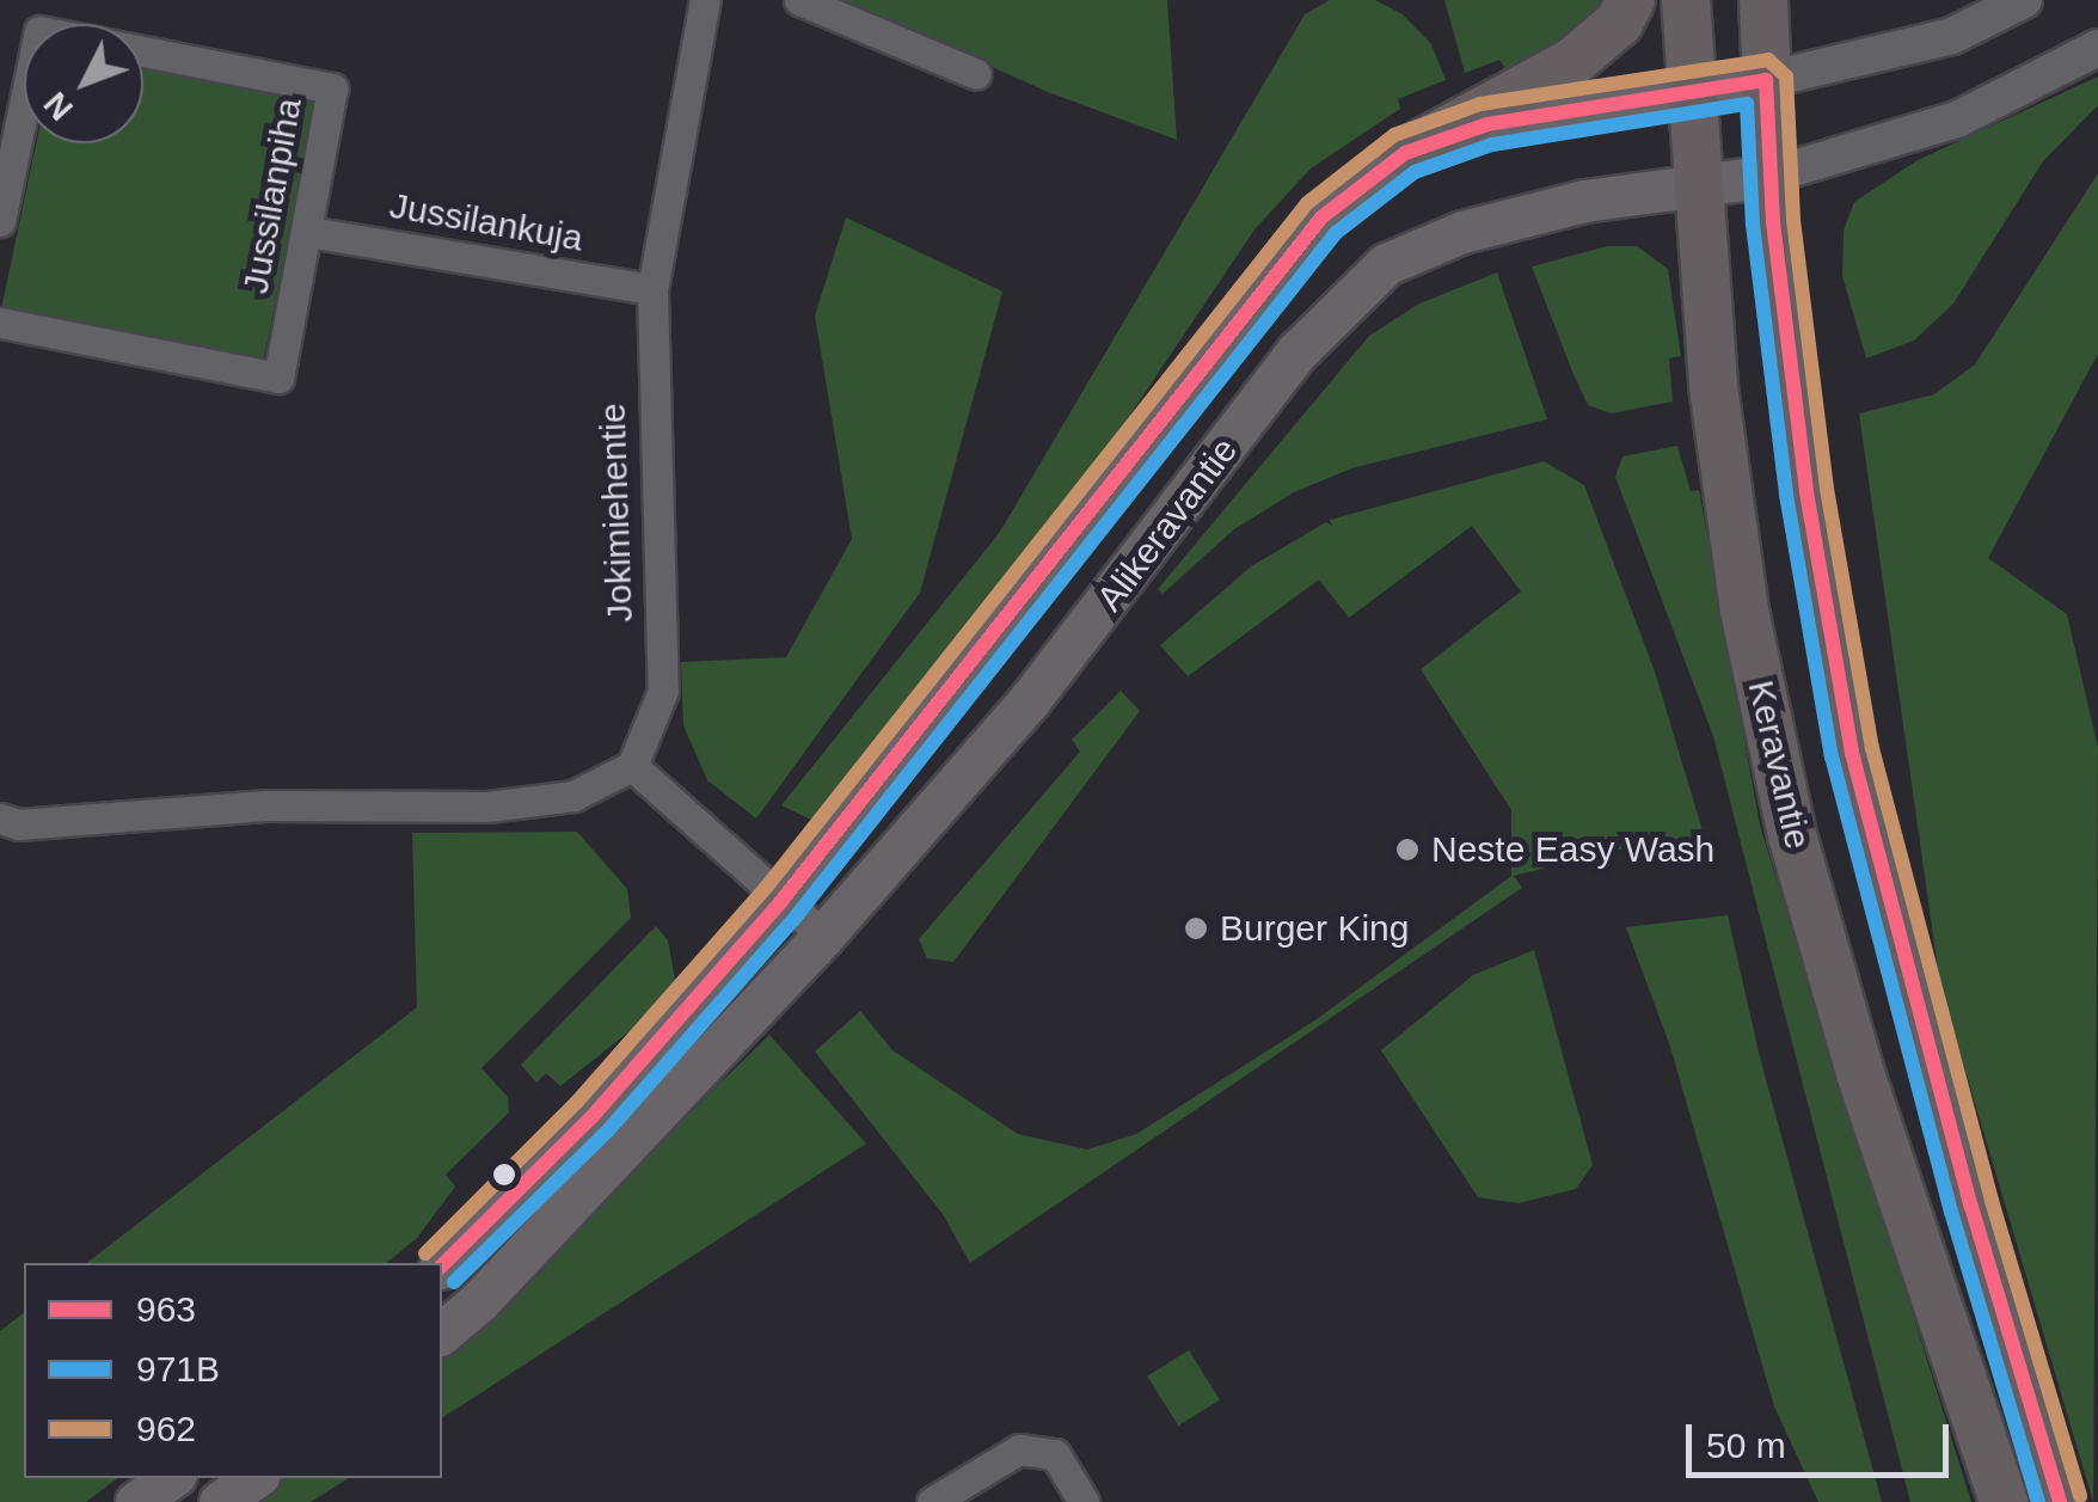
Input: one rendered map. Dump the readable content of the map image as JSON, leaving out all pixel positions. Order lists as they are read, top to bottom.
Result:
{
  "streets": {
    "main road": ["Alikeravantie", "Keravantie"],
    "street": ["Jussilanpiha", "Jussilankuja", "Jokimiehentie"]
  },
  "crossings": [
    ["Jussilanpiha", "Jussilankuja"],
    ["Jussilankuja", "Jokimiehentie"],
    ["Alikeravantie", "Keravantie"]
  ],
  "places": ["Neste Easy Wash", "Burger King"],
  "lines": ["transit line 962", "transit line 963", "transit line 971B"],
  "legend": ["963", "971B", "962"],
  "scale_bar": "50 m",
  "north": "bottom left"
}
